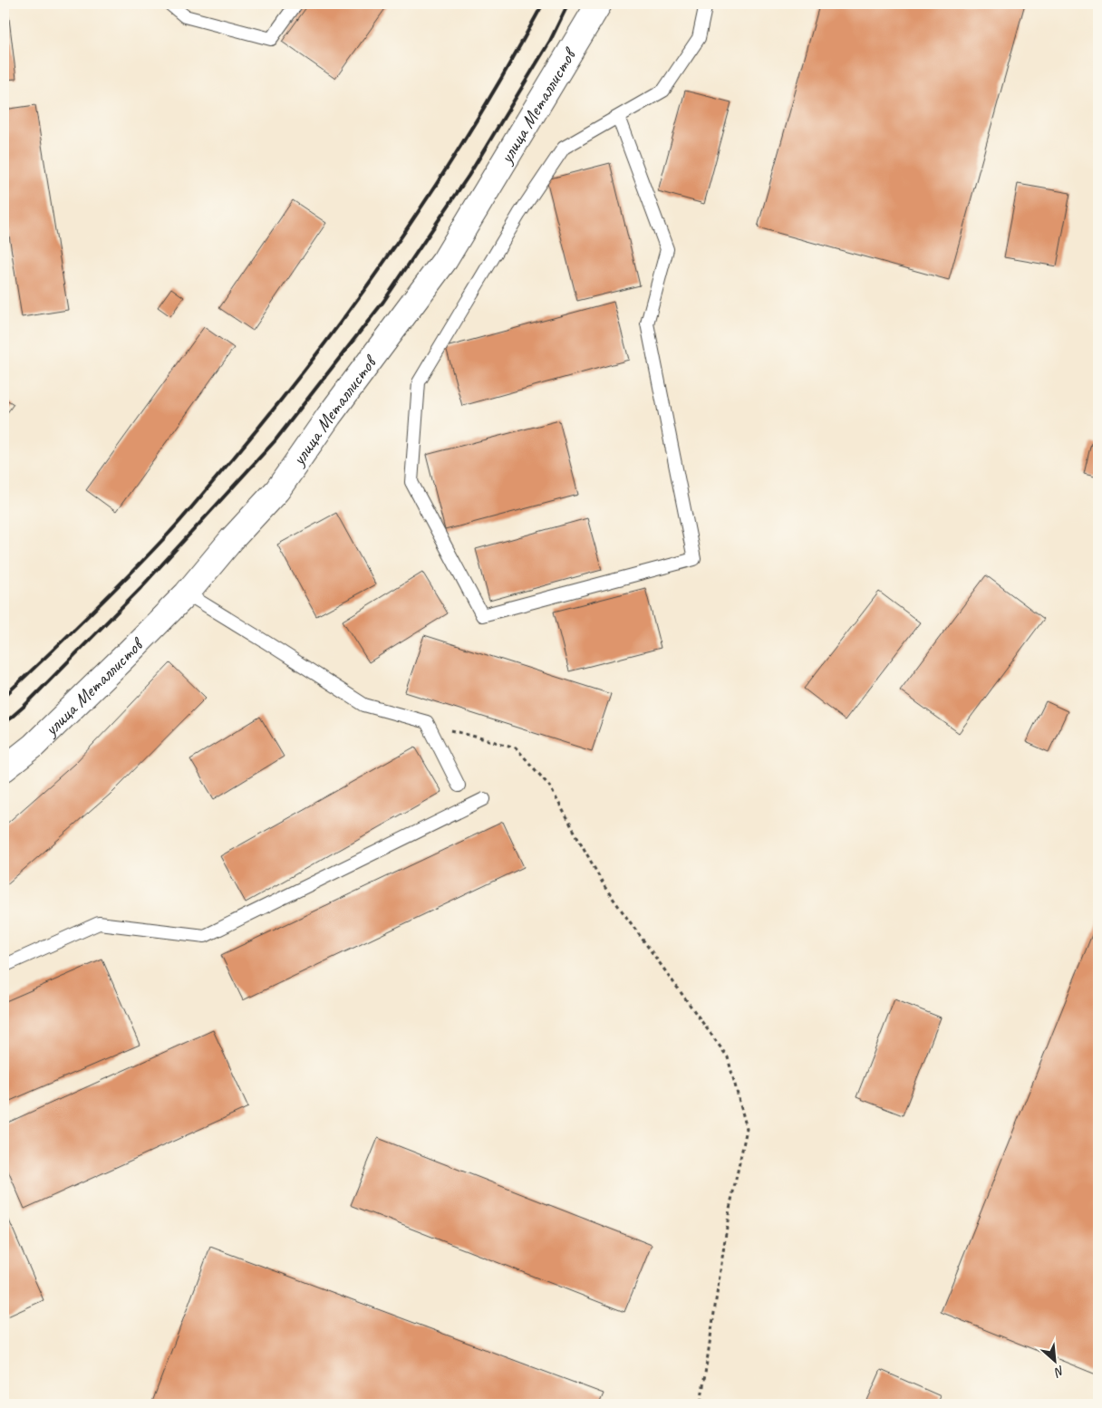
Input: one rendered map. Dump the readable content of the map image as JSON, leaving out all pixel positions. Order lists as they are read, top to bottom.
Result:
{
  "streets": {
    "main road": ["улица Металлистов"]
  },
  "north": "bottom right"
}
